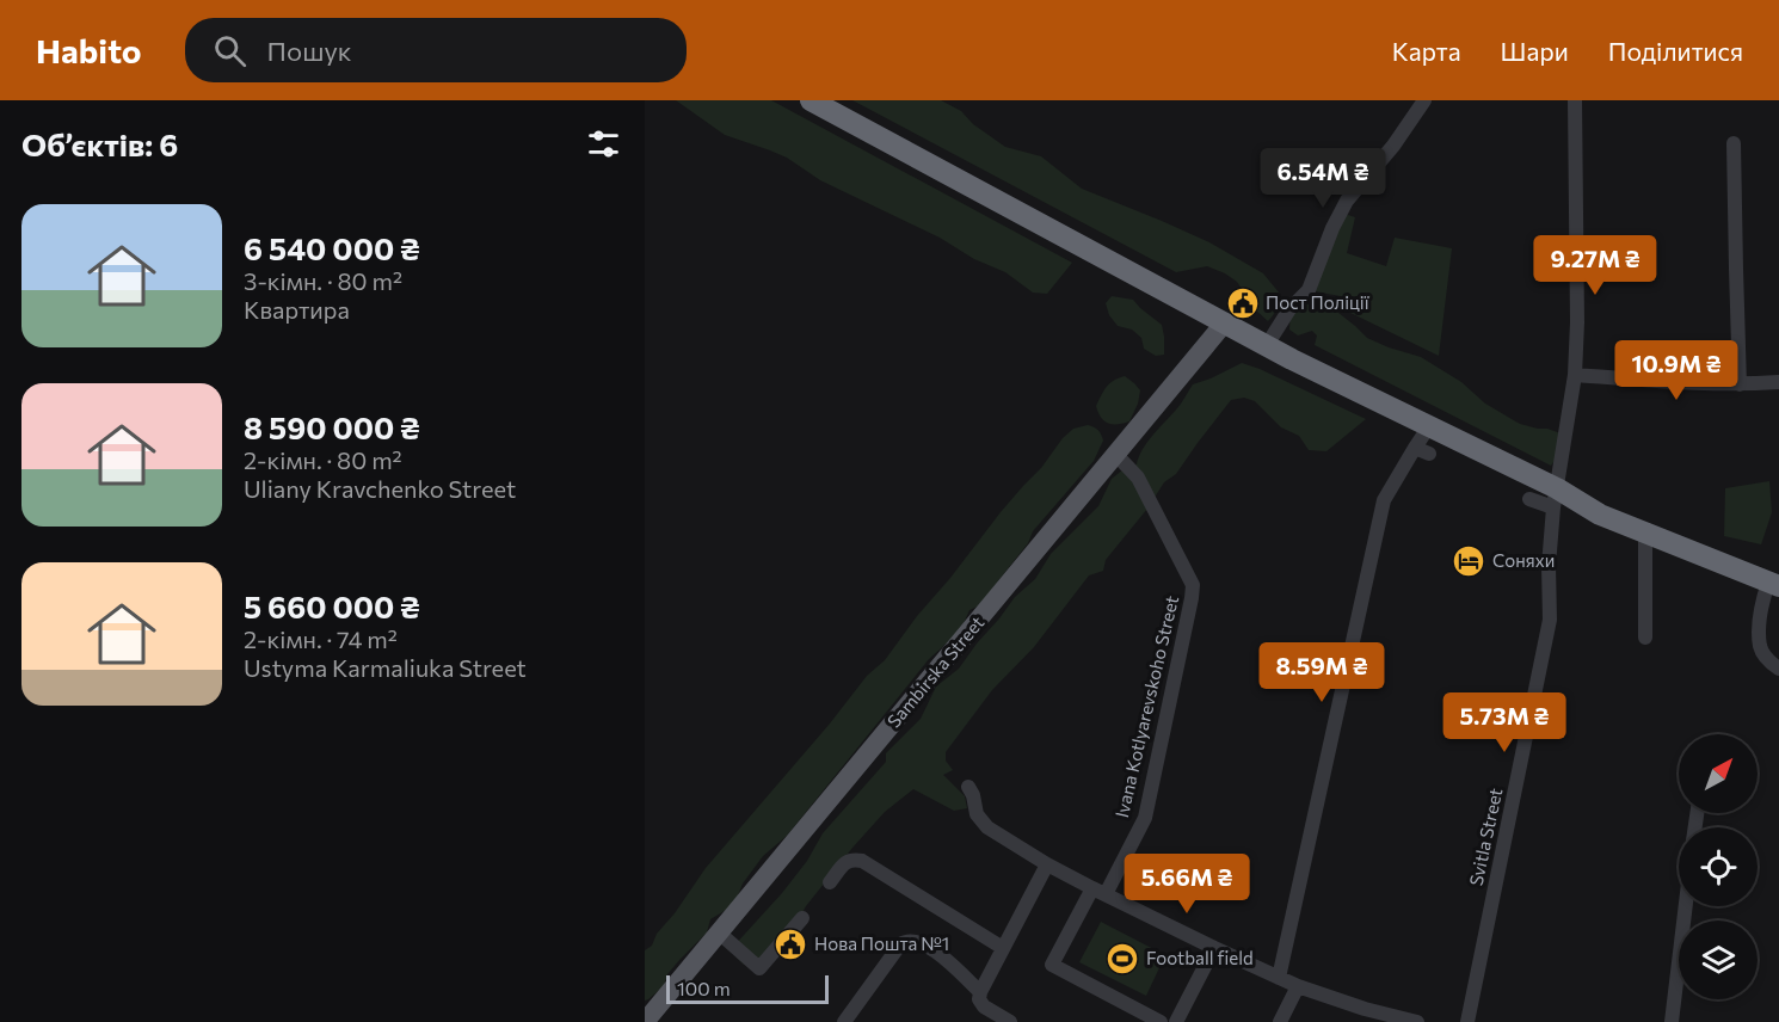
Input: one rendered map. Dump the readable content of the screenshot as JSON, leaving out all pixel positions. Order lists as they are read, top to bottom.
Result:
{
  "streets": {
    "main road": ["Sambirska Street"],
    "street": ["Ivana Kotlyarevskoho Street", "Svitla Street"]
  },
  "crossings": [
    ["Sambirska Street", "Ivana Kotlyarevskoho Street"]
  ],
  "places": {
    "public building": ["Пост Поліції", "Нова Пошта №1"],
    "hotel": ["Соняхи"],
    "sports": ["Football field"]
  },
  "scale_bar": "100 m",
  "north": "top right",
  "page": {
    "header": "Habito",
    "search": "Пошук",
    "nav": ["Карта", "Шари", "Поділитися"],
    "heading": "Об’єктів: 6",
    "price": [
      "6.54M ₴",
      "9.27M ₴",
      "10.9M ₴",
      "8.59M ₴",
      "5.73M ₴",
      "5.66M ₴"
    ],
    "list": [
      {
        "name": "6 540 000 ₴",
        "note": "3-кімн. · 80 m² · Квартира"
      },
      {
        "name": "8 590 000 ₴",
        "note": "2-кімн. · 80 m² · Uliany Kravchenko Street"
      },
      {
        "name": "5 660 000 ₴",
        "note": "2-кімн. · 74 m² · Ustyma Karmaliuka Street"
      }
    ],
    "scale": "100 m"
  }
}
